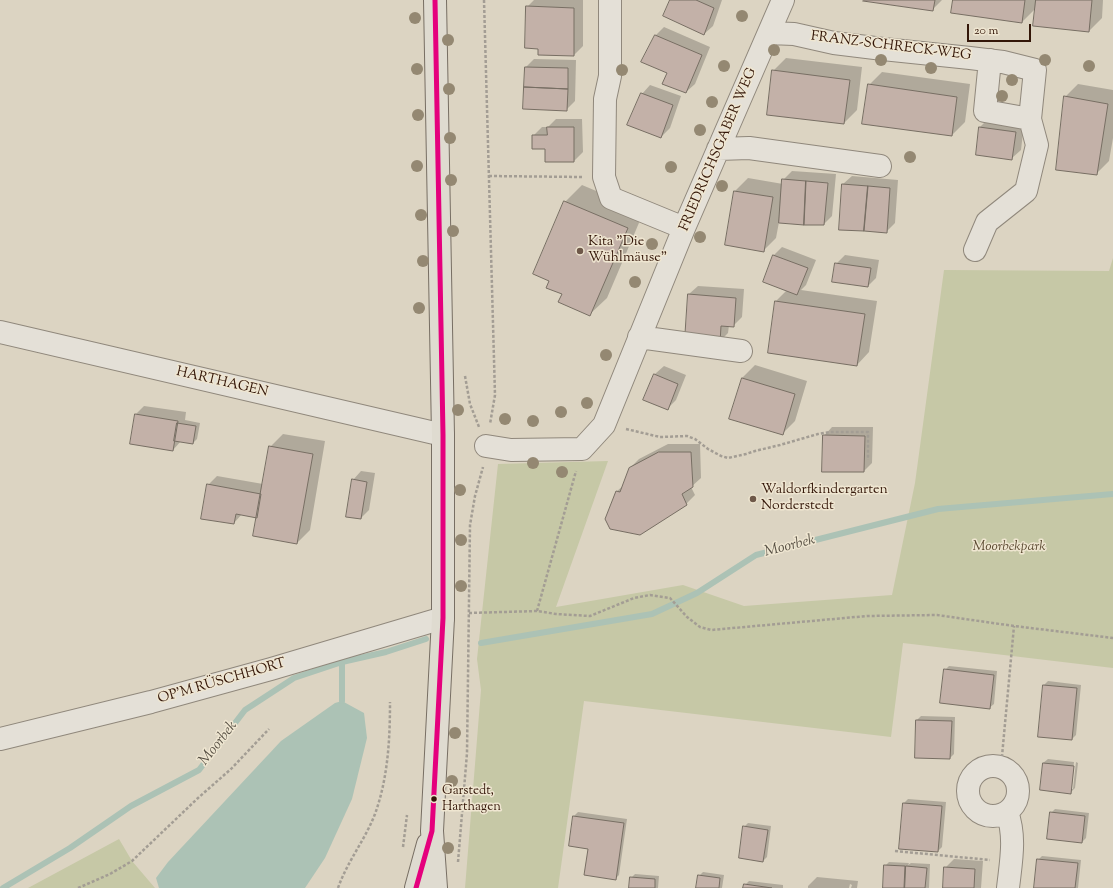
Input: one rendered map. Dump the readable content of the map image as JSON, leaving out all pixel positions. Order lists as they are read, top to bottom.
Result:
{
  "streets": {
    "street": [
      "FRANZ-SCHRECK-WEG",
      "FRIEDRICHSGABER WEG",
      "HARTHAGEN",
      "OP'M RÜSCHHORT"
    ]
  },
  "crossings": [
    ["FRANZ-SCHRECK-WEG", "FRIEDRICHSGABER WEG"]
  ],
  "water": ["Moorbek"],
  "parks": ["Moorbekpark"],
  "places": ["Kita \"Die Wühlmäuse\"", "Waldorfkindergarten Norderstedt", "Garstedt, Harthagen"],
  "scale_bar": "20 m"
}
